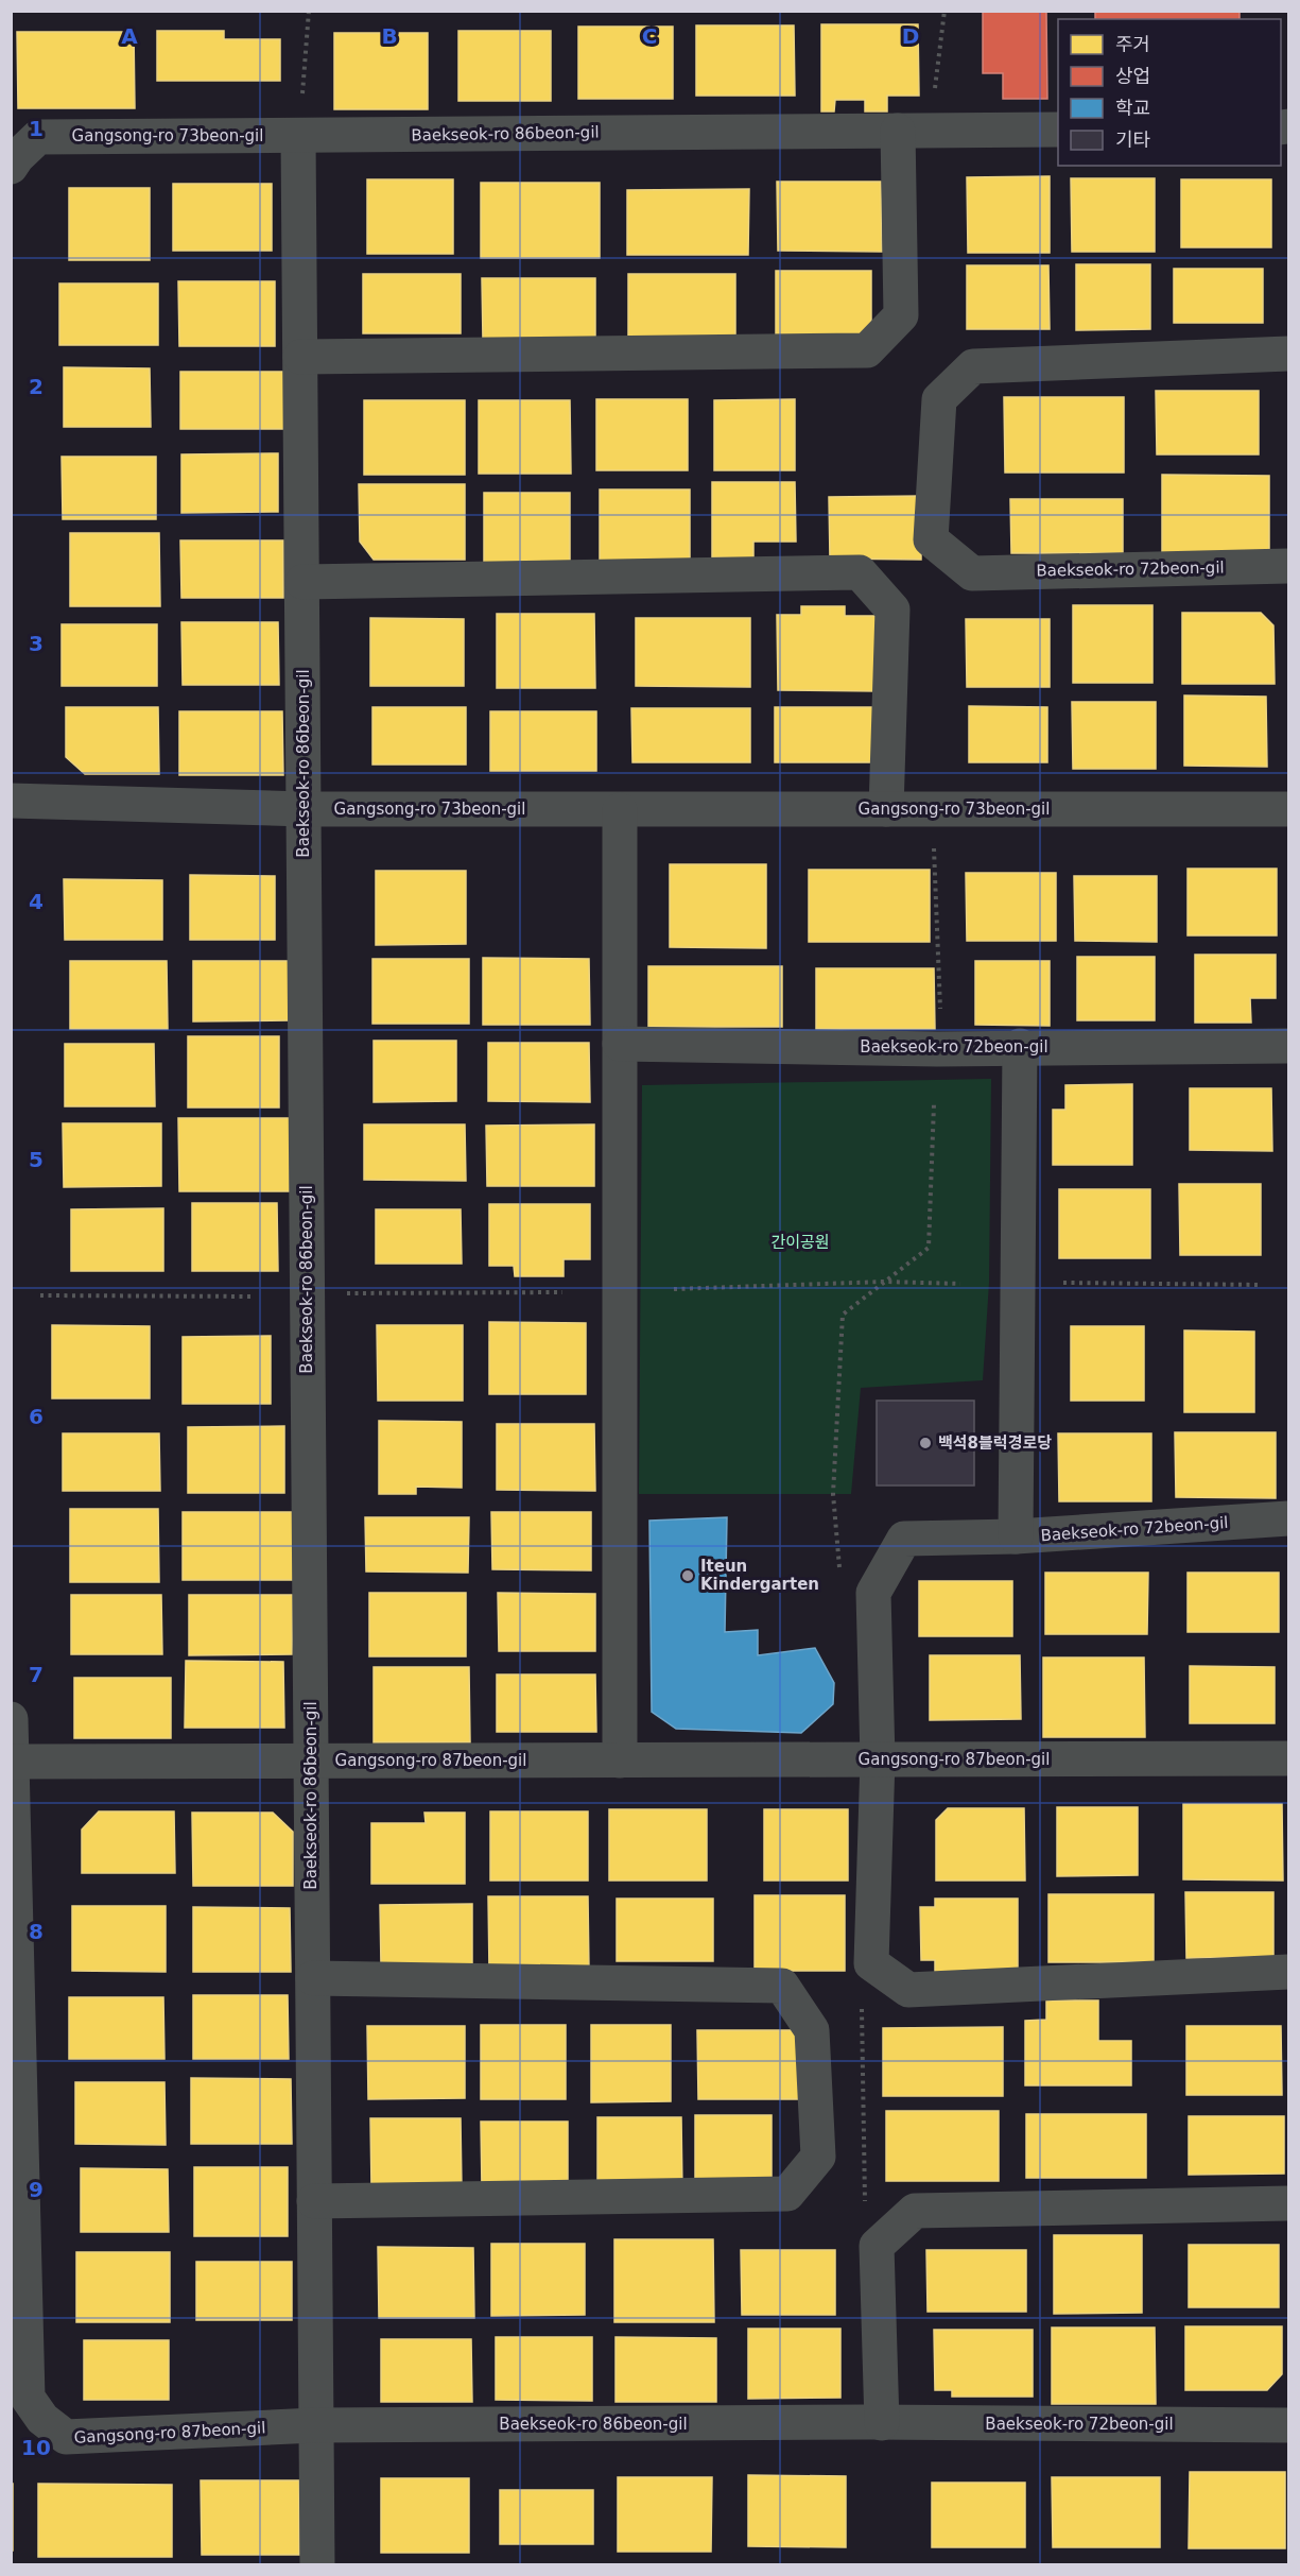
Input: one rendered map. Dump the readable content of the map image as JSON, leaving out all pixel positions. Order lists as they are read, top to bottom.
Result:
{
  "streets": {
    "street": [
      "Baekseok-ro 86beon-gil",
      "Gangsong-ro 73beon-gil",
      "Baekseok-ro 72beon-gil",
      "Gangsong-ro 87beon-gil"
    ]
  },
  "crossings": [
    ["Baekseok-ro 86beon-gil", "Gangsong-ro 73beon-gil"],
    ["Baekseok-ro 86beon-gil", "Baekseok-ro 72beon-gil"],
    ["Baekseok-ro 86beon-gil", "Gangsong-ro 87beon-gil"],
    ["Baekseok-ro 72beon-gil", "Gangsong-ro 87beon-gil"]
  ],
  "parks": ["간이공원"],
  "places": ["백석8블럭경로당", "Iteun Kindergarten"],
  "legend": [
    "주거",
    "상업",
    "학교",
    "기타"
  ],
  "grid": {
    "columns": [
      "A",
      "B",
      "C",
      "D"
    ],
    "rows": [
      "1",
      "2",
      "3",
      "4",
      "5",
      "6",
      "7",
      "8",
      "9",
      "10"
    ]
  }
}
